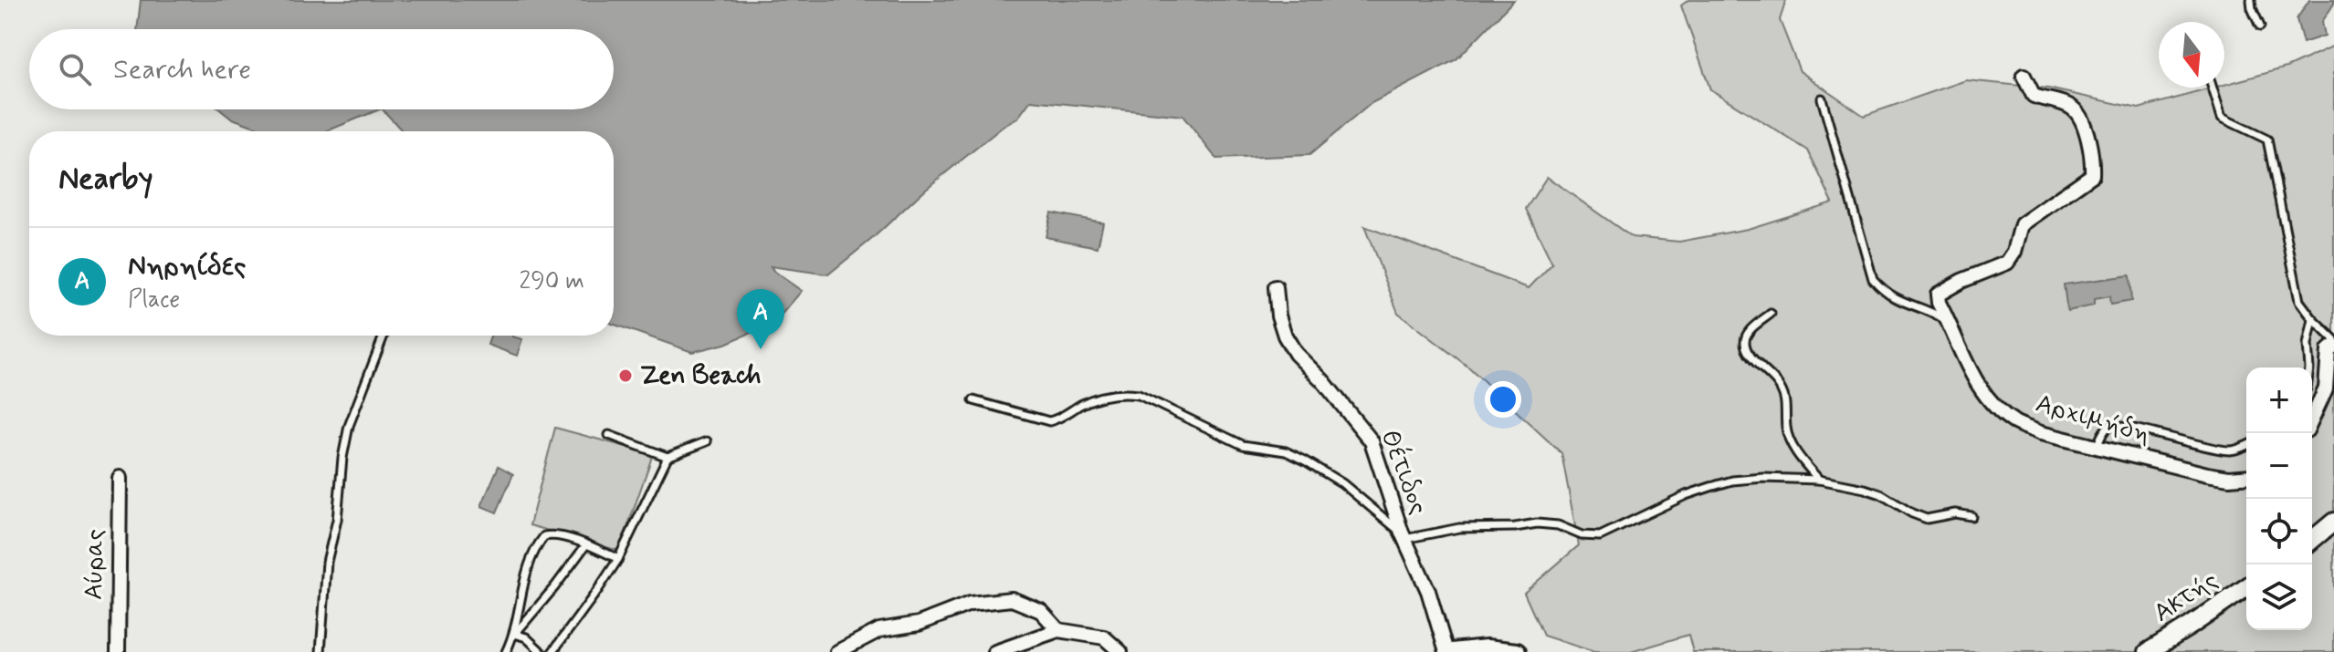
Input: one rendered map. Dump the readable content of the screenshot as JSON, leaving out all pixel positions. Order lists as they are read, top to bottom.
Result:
{
  "streets": {
    "street": [
      "Αρχιμήδη",
      "Θέτιδος",
      "Αύρας",
      "Ακτής"
    ]
  },
  "places": ["Zen Beach"],
  "north": "bottom",
  "page": {
    "search": "Search here",
    "heading": "Nearby",
    "list": [
      {
        "mark": "A",
        "name": "Νηρηίδες",
        "note": "Place",
        "value": "290 m"
      }
    ],
    "pins": "A",
    "map_buttons": ["+", "−"]
  }
}
